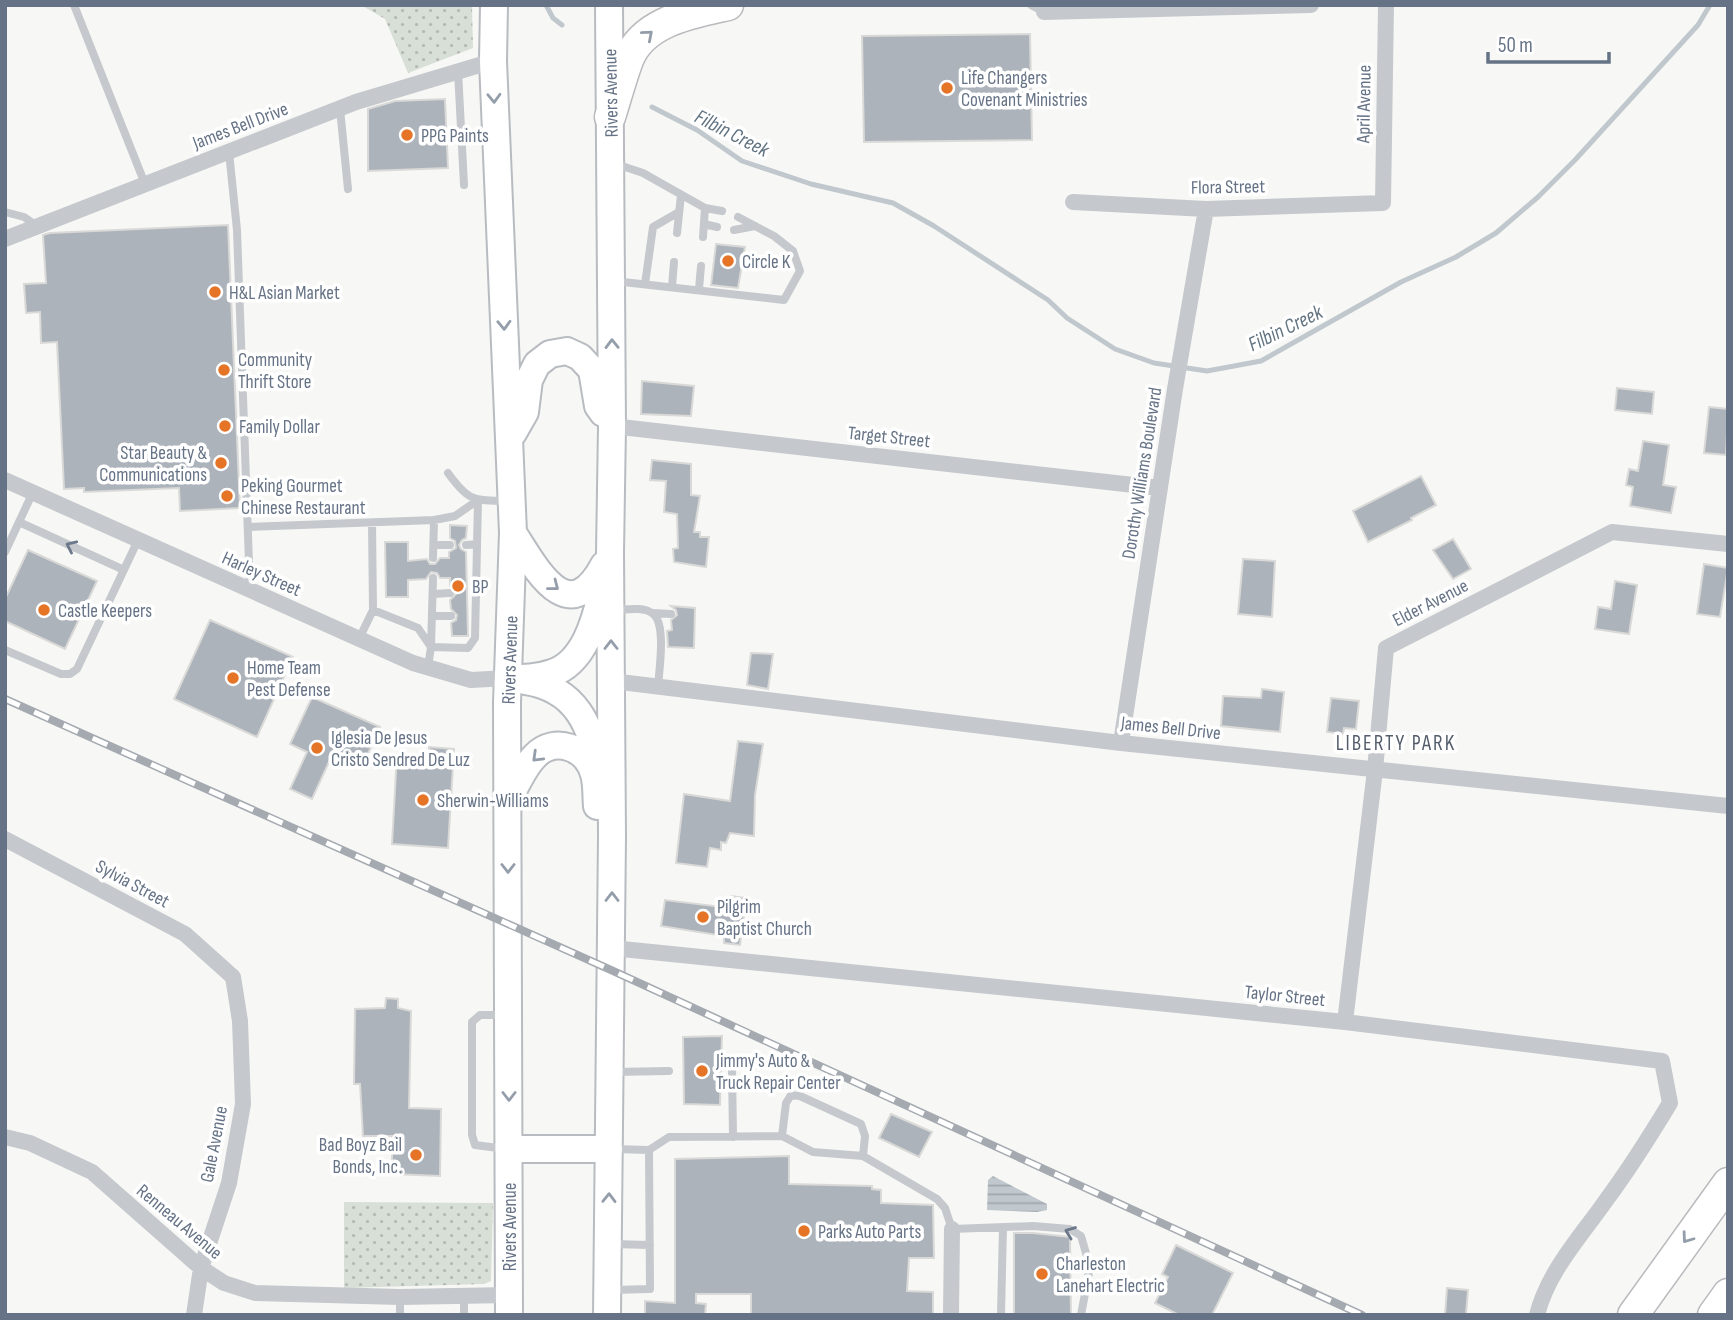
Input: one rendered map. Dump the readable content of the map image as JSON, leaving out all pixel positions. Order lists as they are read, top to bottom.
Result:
{
  "streets": {
    "main road": ["Rivers Avenue"],
    "street": [
      "April Avenue",
      "James Bell Drive",
      "Flora Street",
      "Target Street",
      "Dorothy Williams Boulevard",
      "Harley Street",
      "Elder Avenue",
      "Sylvia Street",
      "Taylor Street",
      "Gale Avenue",
      "Renneau Avenue"
    ]
  },
  "crossings": [
    ["Rivers Avenue", "James Bell Drive"],
    ["Rivers Avenue", "Target Street"],
    ["Rivers Avenue", "Harley Street"],
    ["Rivers Avenue", "Taylor Street"],
    ["Rivers Avenue", "Renneau Avenue"],
    ["April Avenue", "Flora Street"],
    ["James Bell Drive", "Dorothy Williams Boulevard"],
    ["James Bell Drive", "Elder Avenue"],
    ["Flora Street", "Dorothy Williams Boulevard"],
    ["Target Street", "Dorothy Williams Boulevard"],
    ["Elder Avenue", "Taylor Street"],
    ["Sylvia Street", "Gale Avenue"],
    ["Gale Avenue", "Renneau Avenue"]
  ],
  "districts": ["LIBERTY PARK"],
  "water": ["Filbin Creek"],
  "places": [
    "Life Changers Covenant Ministries",
    "PPG Paints",
    "Circle K",
    "H&L Asian Market",
    "Community Thrift Store",
    "Family Dollar",
    "Star Beauty & Communications",
    "Peking Gourmet Chinese Restaurant",
    "BP",
    "Castle Keepers",
    "Home Team Pest Defense",
    "Iglesia De Jesus Cristo Sendred De Luz",
    "Sherwin-Williams",
    "Pilgrim Baptist Church",
    "Jimmy's Auto & Truck Repair Center",
    "Bad Boyz Bail Bonds, Inc.",
    "Parks Auto Parts",
    "Charleston Lanehart Electric"
  ],
  "scale_bar": "50 m"
}
